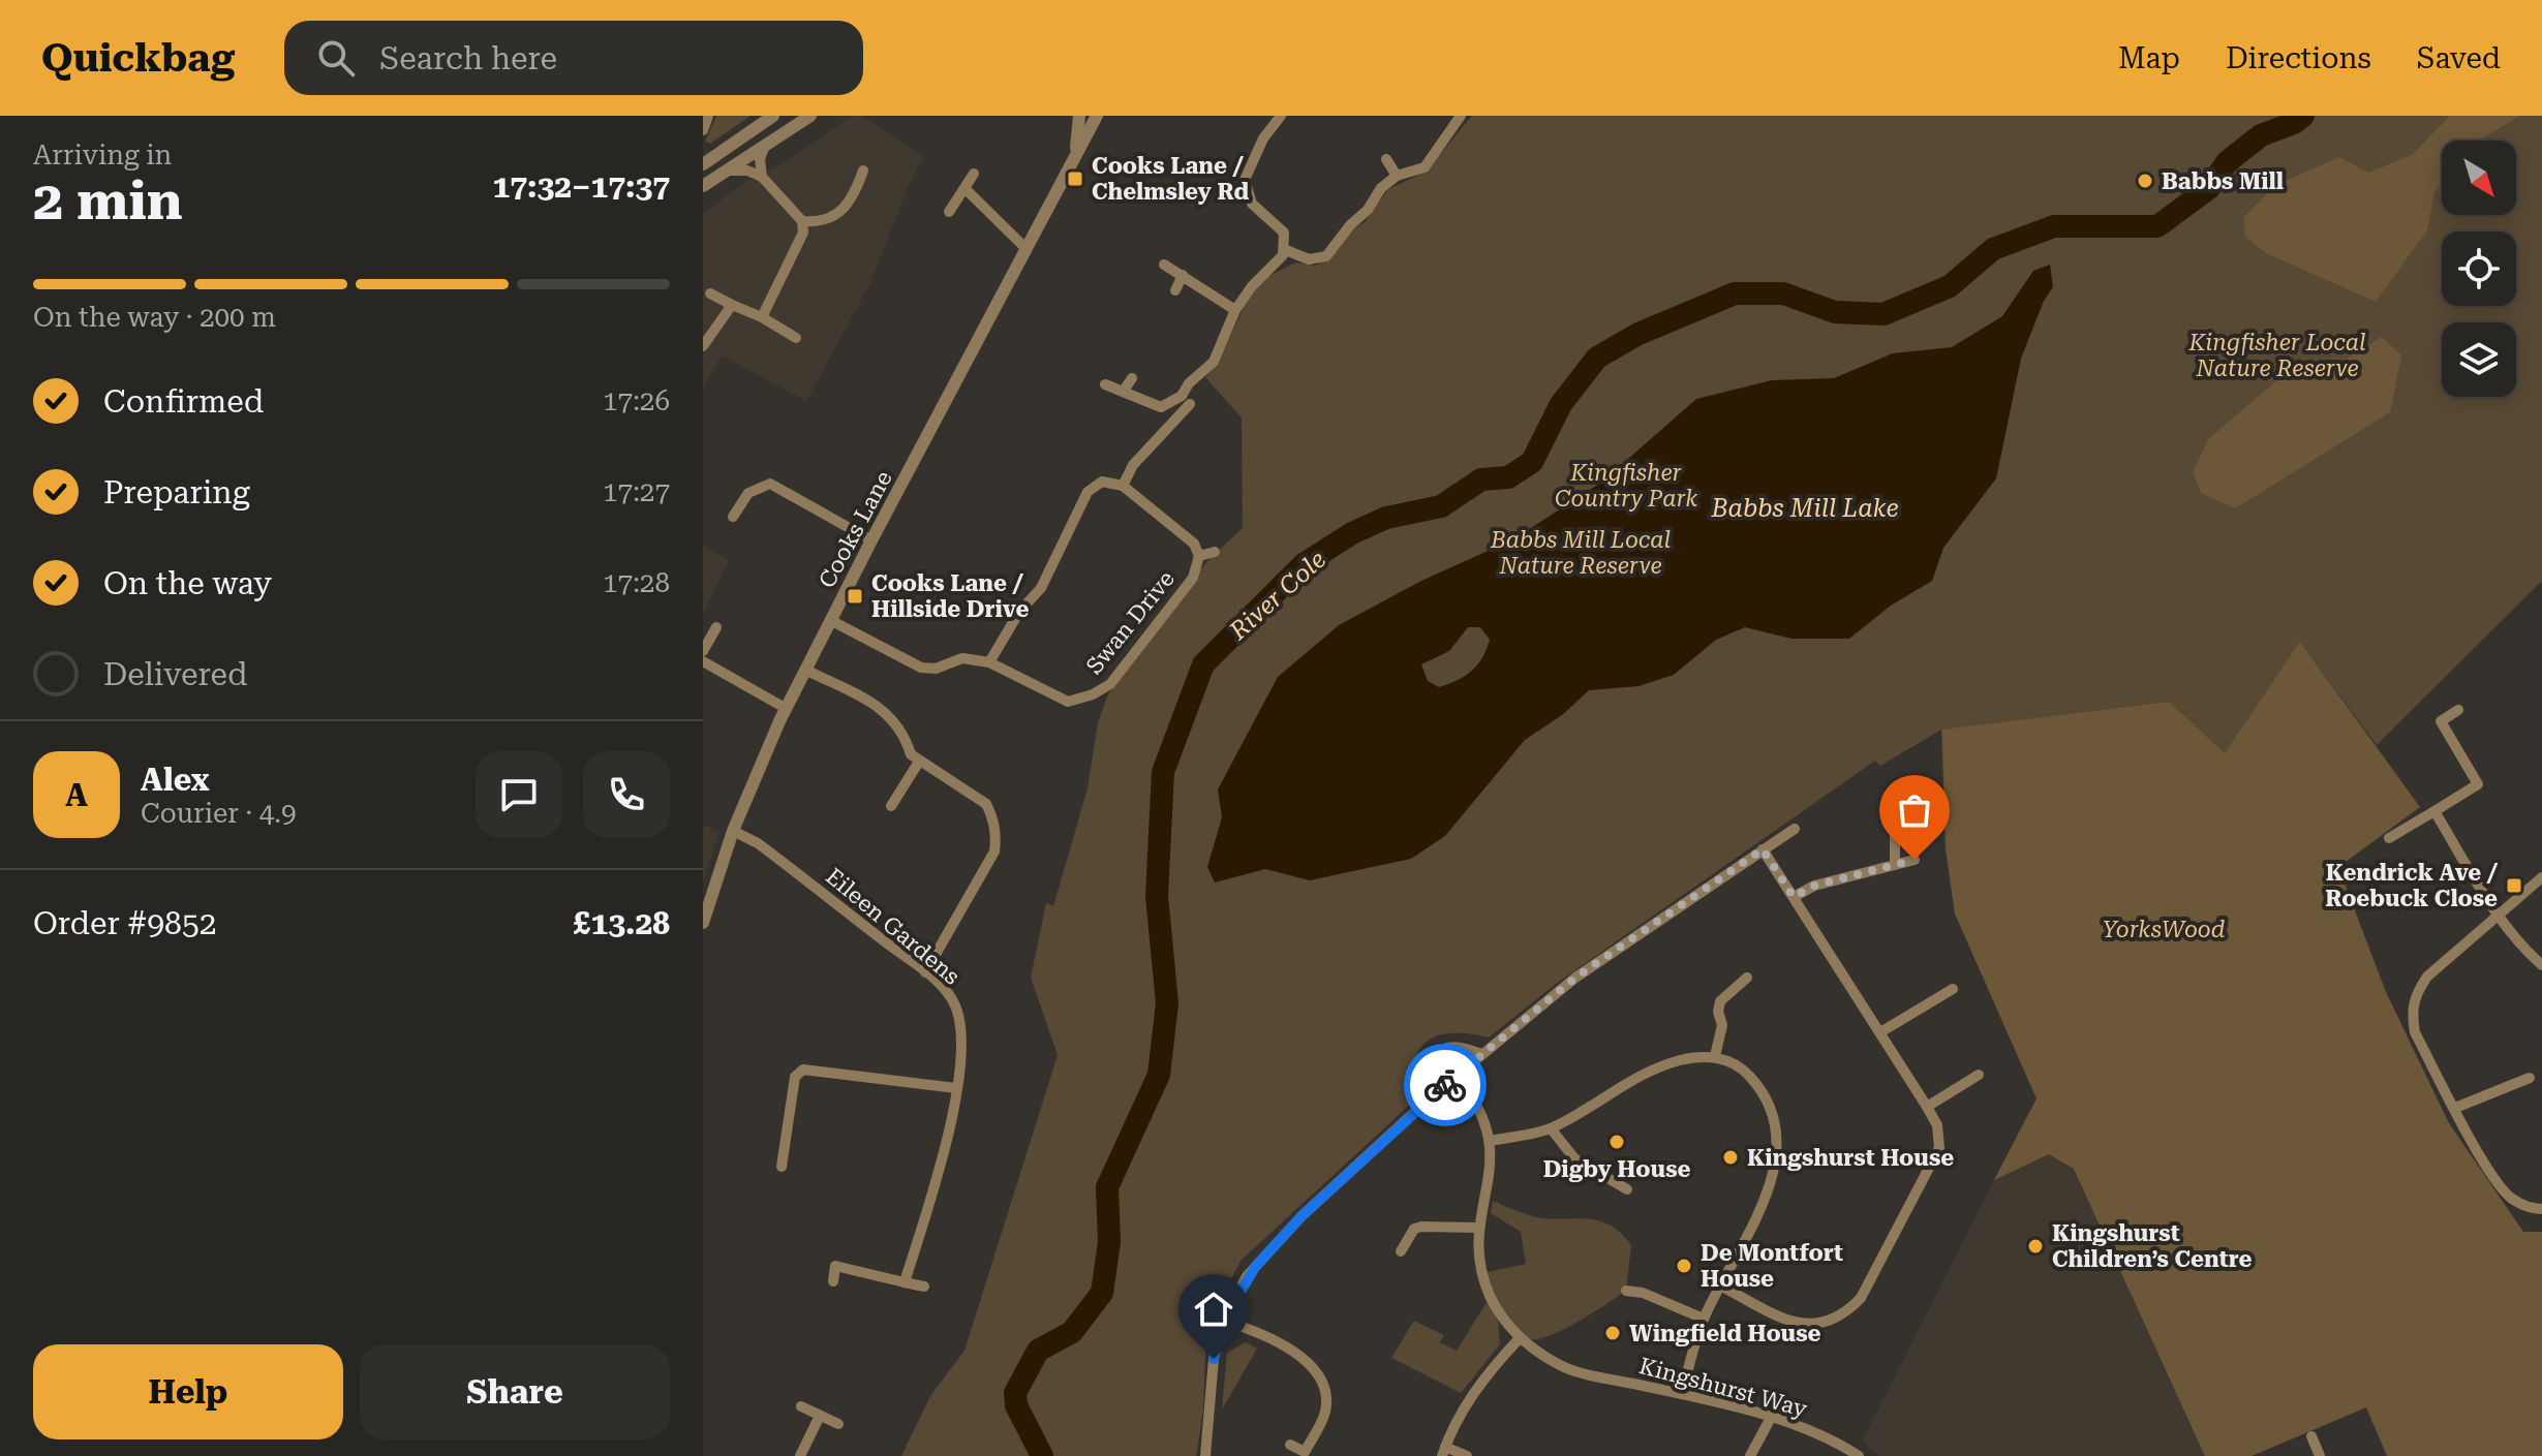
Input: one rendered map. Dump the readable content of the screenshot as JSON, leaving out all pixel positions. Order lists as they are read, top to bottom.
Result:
{
  "streets": {
    "street": [
      "Cooks Lane",
      "Swan Drive",
      "Eileen Gardens",
      "Kingshurst Way"
    ]
  },
  "crossings": [
    ["Cooks Lane", "Swan Drive"],
    ["Cooks Lane", "Eileen Gardens"]
  ],
  "water": ["Babbs Mill Lake", "River Cole"],
  "parks": [
    "Kingfisher Local Nature Reserve",
    "Kingfisher Country Park",
    "Babbs Mill Local Nature Reserve",
    "YorksWood"
  ],
  "places": {
    "transit": ["Cooks Lane / Chelmsley Rd", "Cooks Lane / Hillside Drive", "Kendrick Ave / Roebuck Close"],
    "other": [
      "Babbs Mill",
      "Digby House",
      "Kingshurst House",
      "Kingshurst Children’s Centre",
      "De Montfort House",
      "Wingfield House"
    ]
  },
  "north": "bottom right",
  "page": {
    "header": "Quickbag",
    "search": "Search here",
    "nav": ["Map", "Directions", "Saved"],
    "heading": ["2 min", "Arriving in", "17:32–17:37"],
    "panel": [
      "Alex",
      "Courier · 4.9",
      "Order #9852",
      "£13.28"
    ],
    "bar": "On the way · 200 m",
    "list": [
      ["Confirmed", "17:26"],
      ["Preparing", "17:27"],
      ["On the way", "17:28"],
      "Delivered"
    ],
    "round": "A",
    "buttons": ["Help", "Share"]
  }
}
